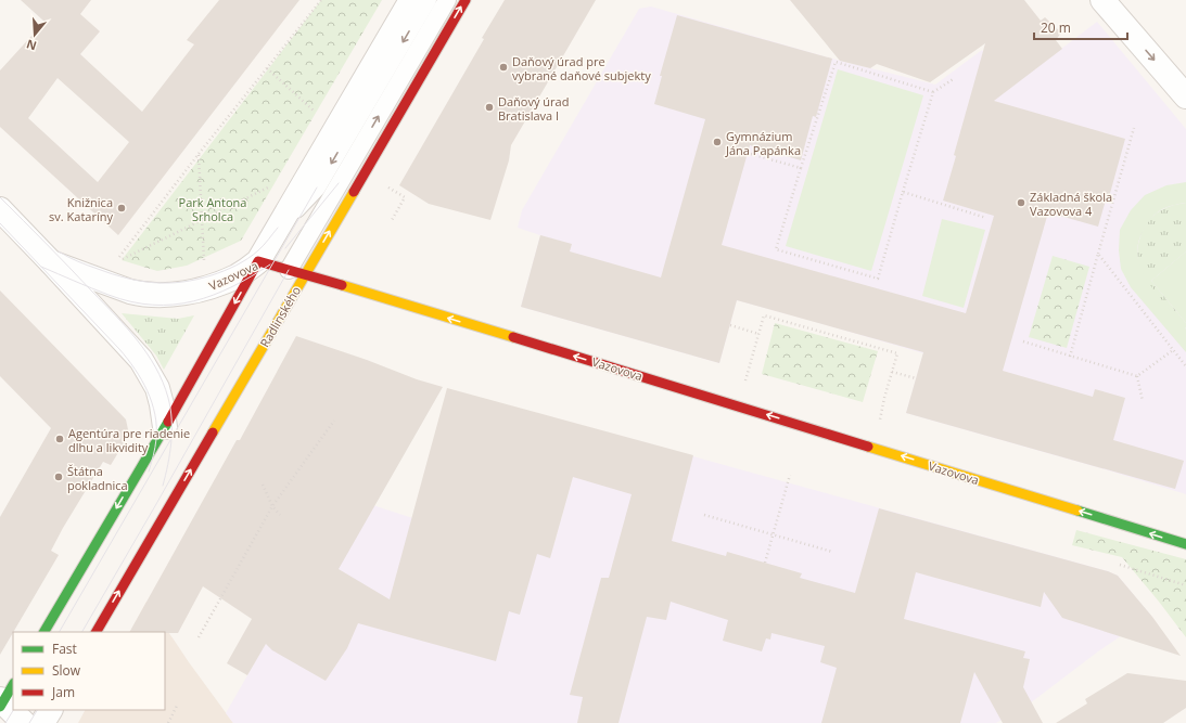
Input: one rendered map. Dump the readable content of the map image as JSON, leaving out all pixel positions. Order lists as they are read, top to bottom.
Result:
{
  "streets": {
    "main road": ["Vazovova", "Radlinského"]
  },
  "crossings": [
    ["Vazovova", "Radlinského"]
  ],
  "one_way": ["Vazovova"],
  "parks": ["Park Antona Srholca"],
  "places": [
    "Daňový úrad pre vybrané daňové subjekty",
    "Daňový úrad Bratislava I",
    "Gymnázium Jána Papánka",
    "Základná škola Vazovova 4",
    "Knižnica sv. Kataríny",
    "Agentúra pre riadenie dlhu a likvidity",
    "Štátna pokladnica"
  ],
  "legend": ["Fast", "Slow", "Jam"],
  "scale_bar": "20 m",
  "north": "bottom"
}
